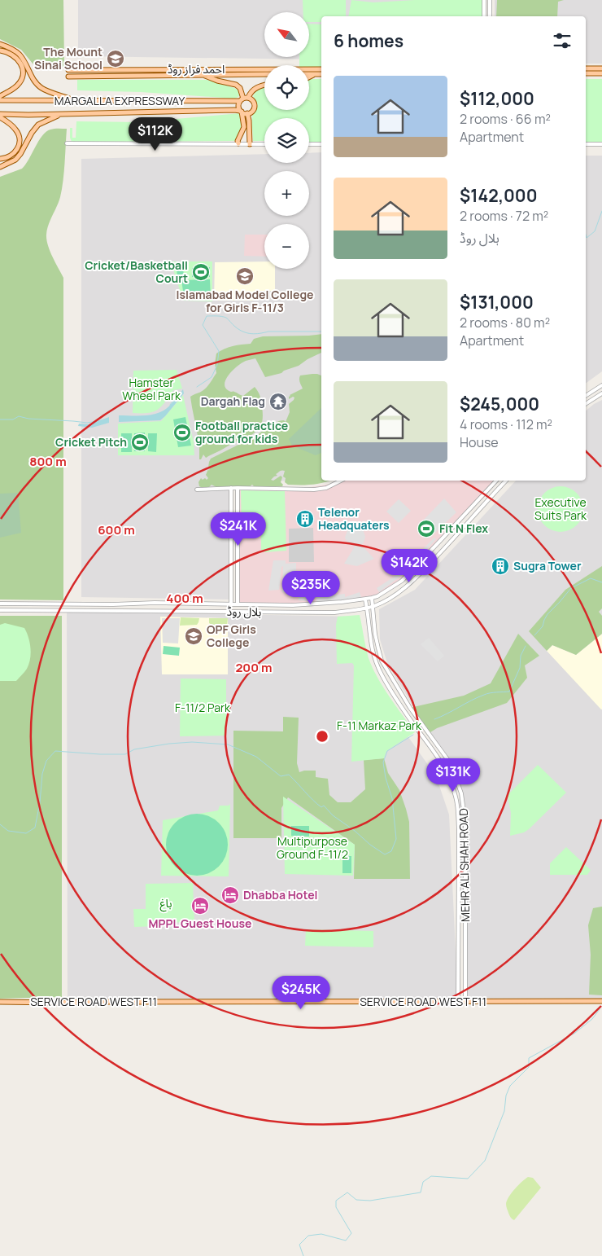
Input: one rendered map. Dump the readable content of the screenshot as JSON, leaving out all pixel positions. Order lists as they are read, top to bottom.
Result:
{
  "streets": {
    "main road": ["احمد فراز روڈ", "MARGALLA EXPRESSWAY", "SERVICE ROAD WEST F11"],
    "street": ["ہلال روڈ", "MEHR ALI SHAH ROAD"]
  },
  "crossings": [
    ["ہلال روڈ", "MEHR ALI SHAH ROAD"],
    ["MEHR ALI SHAH ROAD", "SERVICE ROAD WEST F11"]
  ],
  "parks": [
    "Hamster Wheel Park",
    "Executive Suits Park",
    "F-11/2 Park",
    "F-11 Markaz Park",
    "Multipurpose Ground F-11/2",
    "باغ"
  ],
  "places": {
    "school or university": ["The Mount Sinai School", "Islamabad Model College for Girls F-11/3", "OPF Girls College"],
    "sports": [
      "Cricket/Basketball Court",
      "Football practice ground for kids",
      "Cricket Pitch",
      "Fit N Flex"
    ],
    "temple": ["Dargah Flag"],
    "building": ["Telenor Headquaters", "Sugra Tower"],
    "hotel": ["Dhabba Hotel", "MPPL Guest House"]
  },
  "north": "top left",
  "page": {
    "map_buttons": ["+", "−"],
    "heading": "6 homes",
    "list": [
      {
        "name": "$112,000",
        "note": "2 rooms · 66 m² · Apartment"
      },
      {
        "name": "$142,000",
        "note": "2 rooms · 72 m² · ہلال روڈ"
      },
      {
        "name": "$131,000",
        "note": "2 rooms · 80 m² · Apartment"
      },
      {
        "name": "$245,000",
        "note": "4 rooms · 112 m² · House"
      }
    ],
    "price": [
      "$112K",
      "$241K",
      "$142K",
      "$235K",
      "$131K",
      "$245K"
    ]
  },
  "rings": [
    "800 m",
    "600 m",
    "400 m",
    "200 m"
  ]
}
